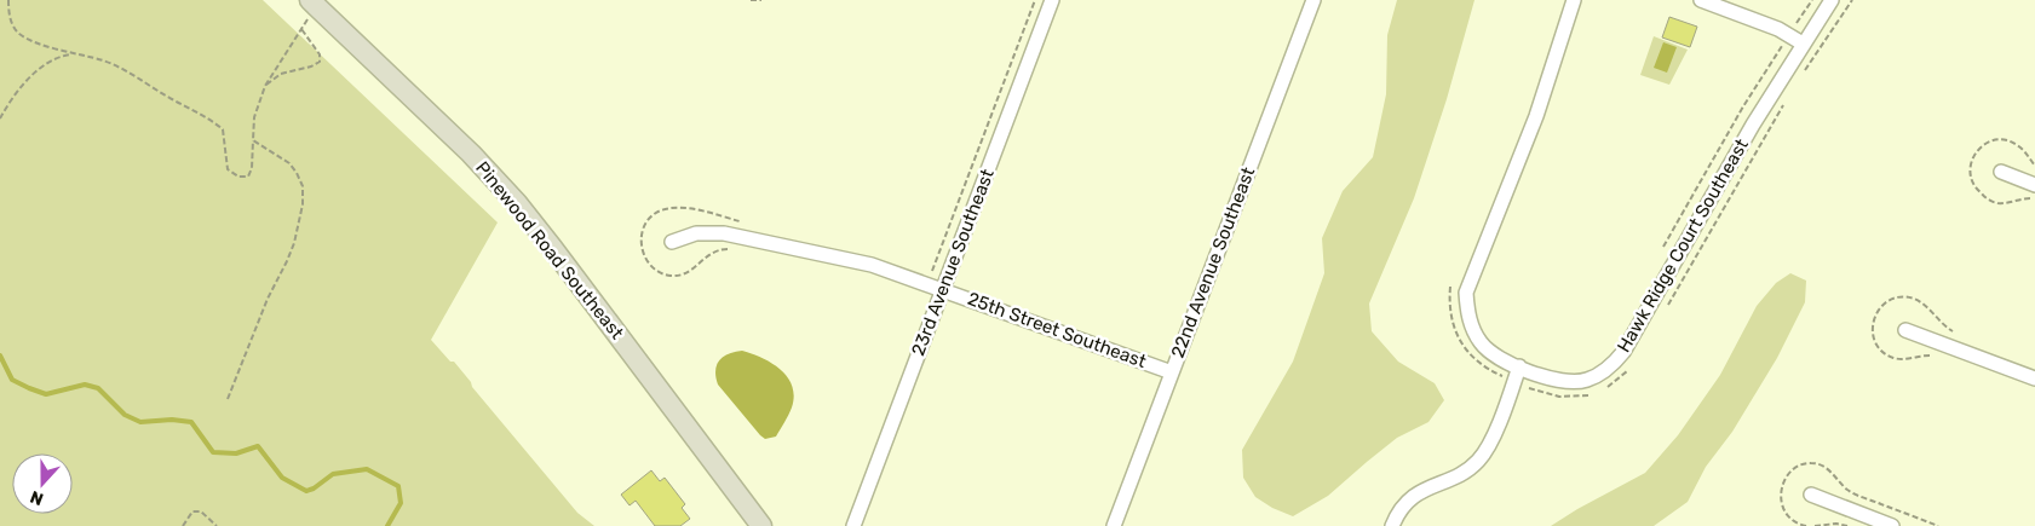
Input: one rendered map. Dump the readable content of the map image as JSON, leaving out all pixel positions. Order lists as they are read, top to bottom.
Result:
{
  "streets": {
    "street": [
      "Hawk Ridge Court Southeast",
      "Pinewood Road Southeast",
      "23rd Avenue Southeast",
      "22nd Avenue Southeast",
      "25th Street Southeast"
    ]
  },
  "crossings": [
    ["23rd Avenue Southeast", "25th Street Southeast"],
    ["22nd Avenue Southeast", "25th Street Southeast"]
  ],
  "north": "bottom"
}
